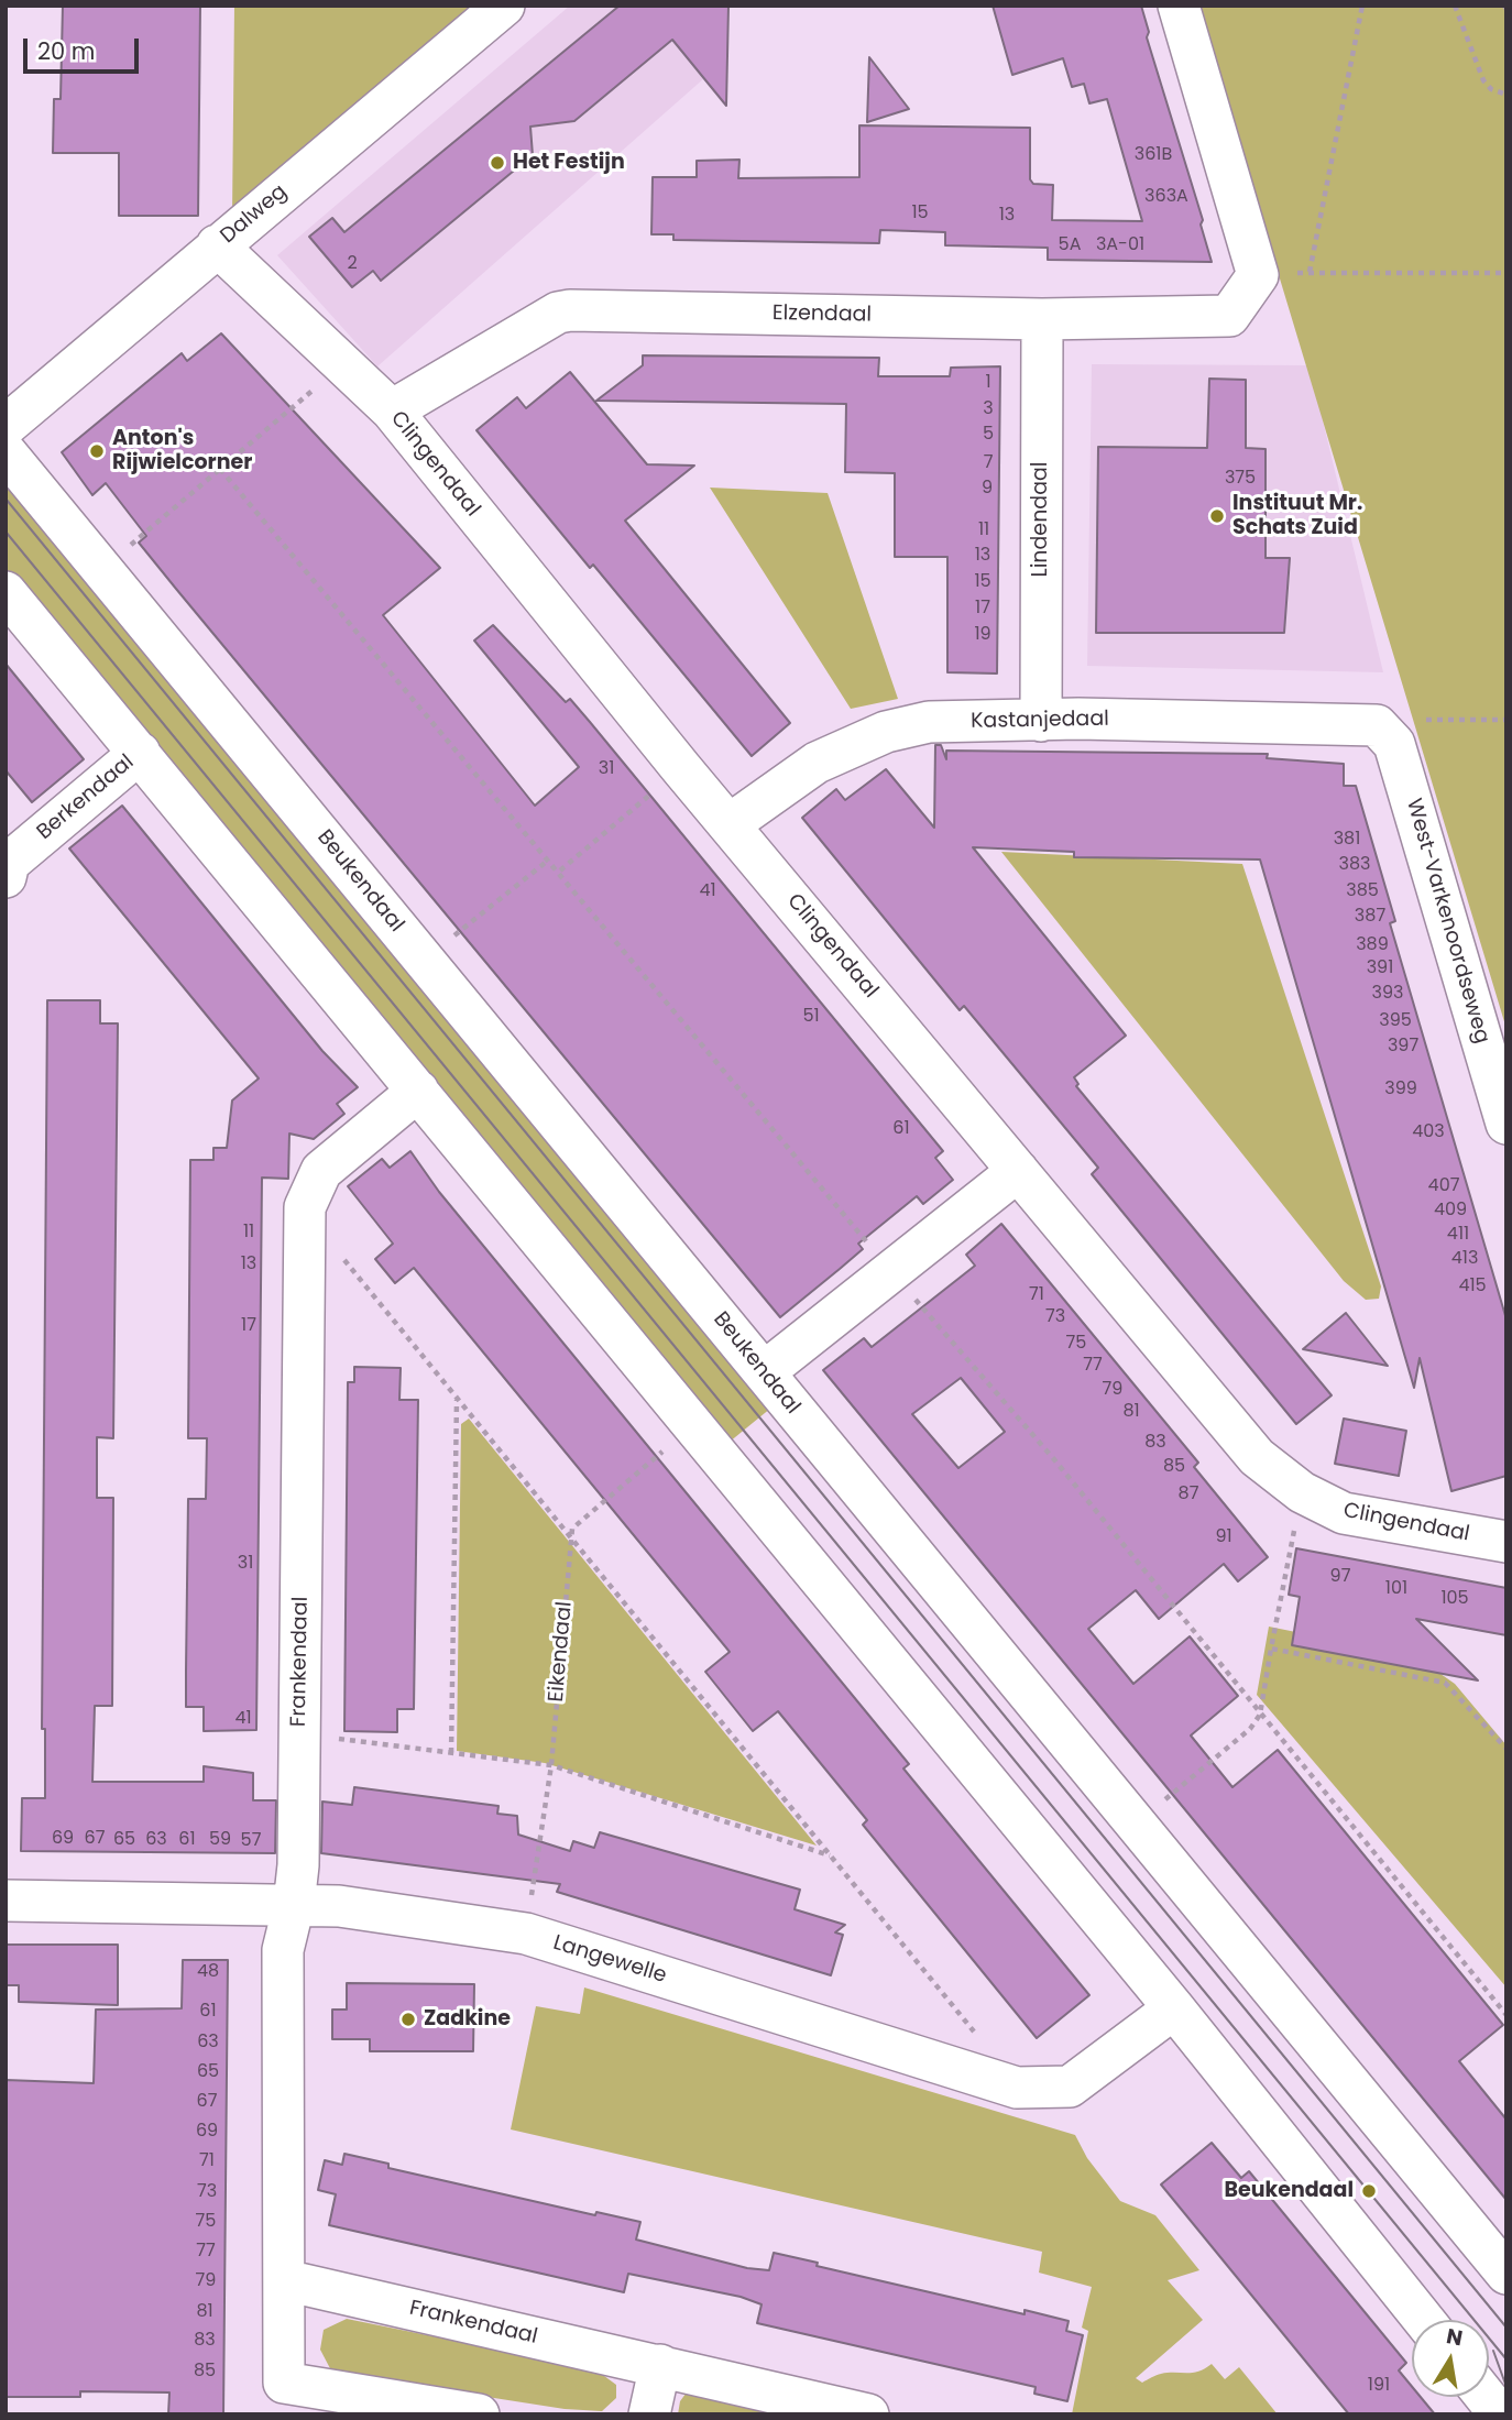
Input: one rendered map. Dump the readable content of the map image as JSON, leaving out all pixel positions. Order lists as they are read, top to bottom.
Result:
{
  "streets": {
    "street": [
      "Dalweg",
      "Elzendaal",
      "Clingendaal",
      "Lindendaal",
      "Kastanjedaal",
      "Berkendaal",
      "Beukendaal",
      "West-Varkenoordseweg",
      "Frankendaal",
      "Langewelle"
    ],
    "path": ["Eikendaal"]
  },
  "crossings": [
    ["Dalweg", "Clingendaal"],
    ["Elzendaal", "Clingendaal"],
    ["Elzendaal", "Lindendaal"],
    ["Clingendaal", "Kastanjedaal"],
    ["Lindendaal", "Kastanjedaal"],
    ["Kastanjedaal", "West-Varkenoordseweg"],
    ["Eikendaal", "Langewelle"],
    ["Frankendaal", "Langewelle"]
  ],
  "places": [
    "Het Festijn",
    "Anton's Rijwielcorner",
    "Instituut Mr. Schats Zuid",
    "Zadkine",
    "Beukendaal"
  ],
  "house_numbers": [
    "361B",
    "363A",
    "15",
    "13",
    "5A",
    "3A-01",
    "2",
    "1",
    "3",
    "5",
    "7",
    "375",
    "9",
    "11",
    "13",
    "15",
    "17",
    "19",
    "31",
    "381",
    "383",
    "41",
    "385",
    "387",
    "389",
    "391",
    "393",
    "51",
    "395",
    "397",
    "399",
    "61",
    "403",
    "407",
    "409",
    "11",
    "411",
    "413",
    "13",
    "415",
    "71",
    "73",
    "17",
    "75",
    "77",
    "79",
    "81",
    "83",
    "85",
    "87",
    "91",
    "31",
    "97",
    "101",
    "105",
    "41",
    "69",
    "67",
    "65",
    "63",
    "61",
    "59",
    "57",
    "48",
    "61",
    "63",
    "65",
    "67",
    "69",
    "71",
    "73",
    "75",
    "77",
    "79",
    "81",
    "83",
    "85",
    "191"
  ],
  "scale_bar": "20 m",
  "north": "top"
}
